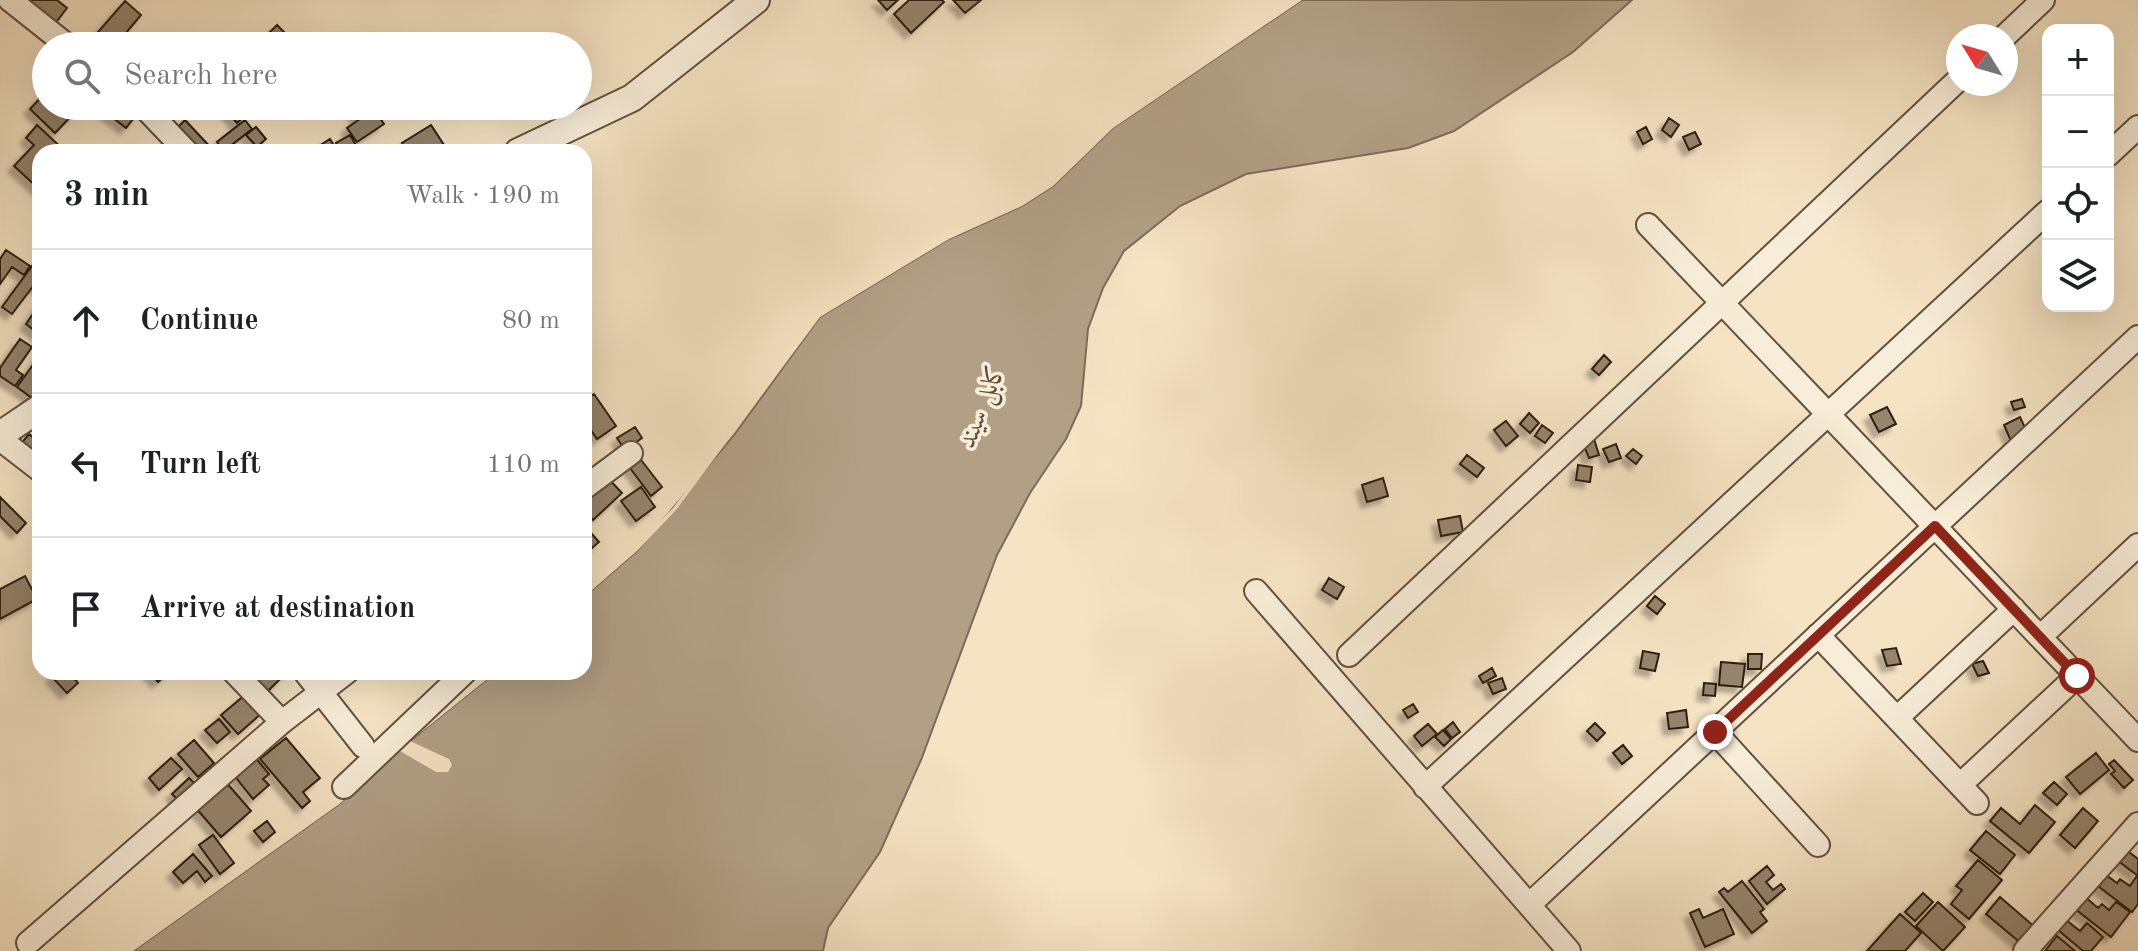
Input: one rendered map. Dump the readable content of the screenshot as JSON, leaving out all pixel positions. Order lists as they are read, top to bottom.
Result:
{
  "water": ["کابل سيند"],
  "north": "top left",
  "page": {
    "map_buttons": ["+", "−"],
    "search": "Search here",
    "heading": ["3 min", "Walk · 190 m"],
    "list": [
      ["Continue", "80 m"],
      ["Turn left", "110 m"],
      "Arrive at destination"
    ]
  }
}
